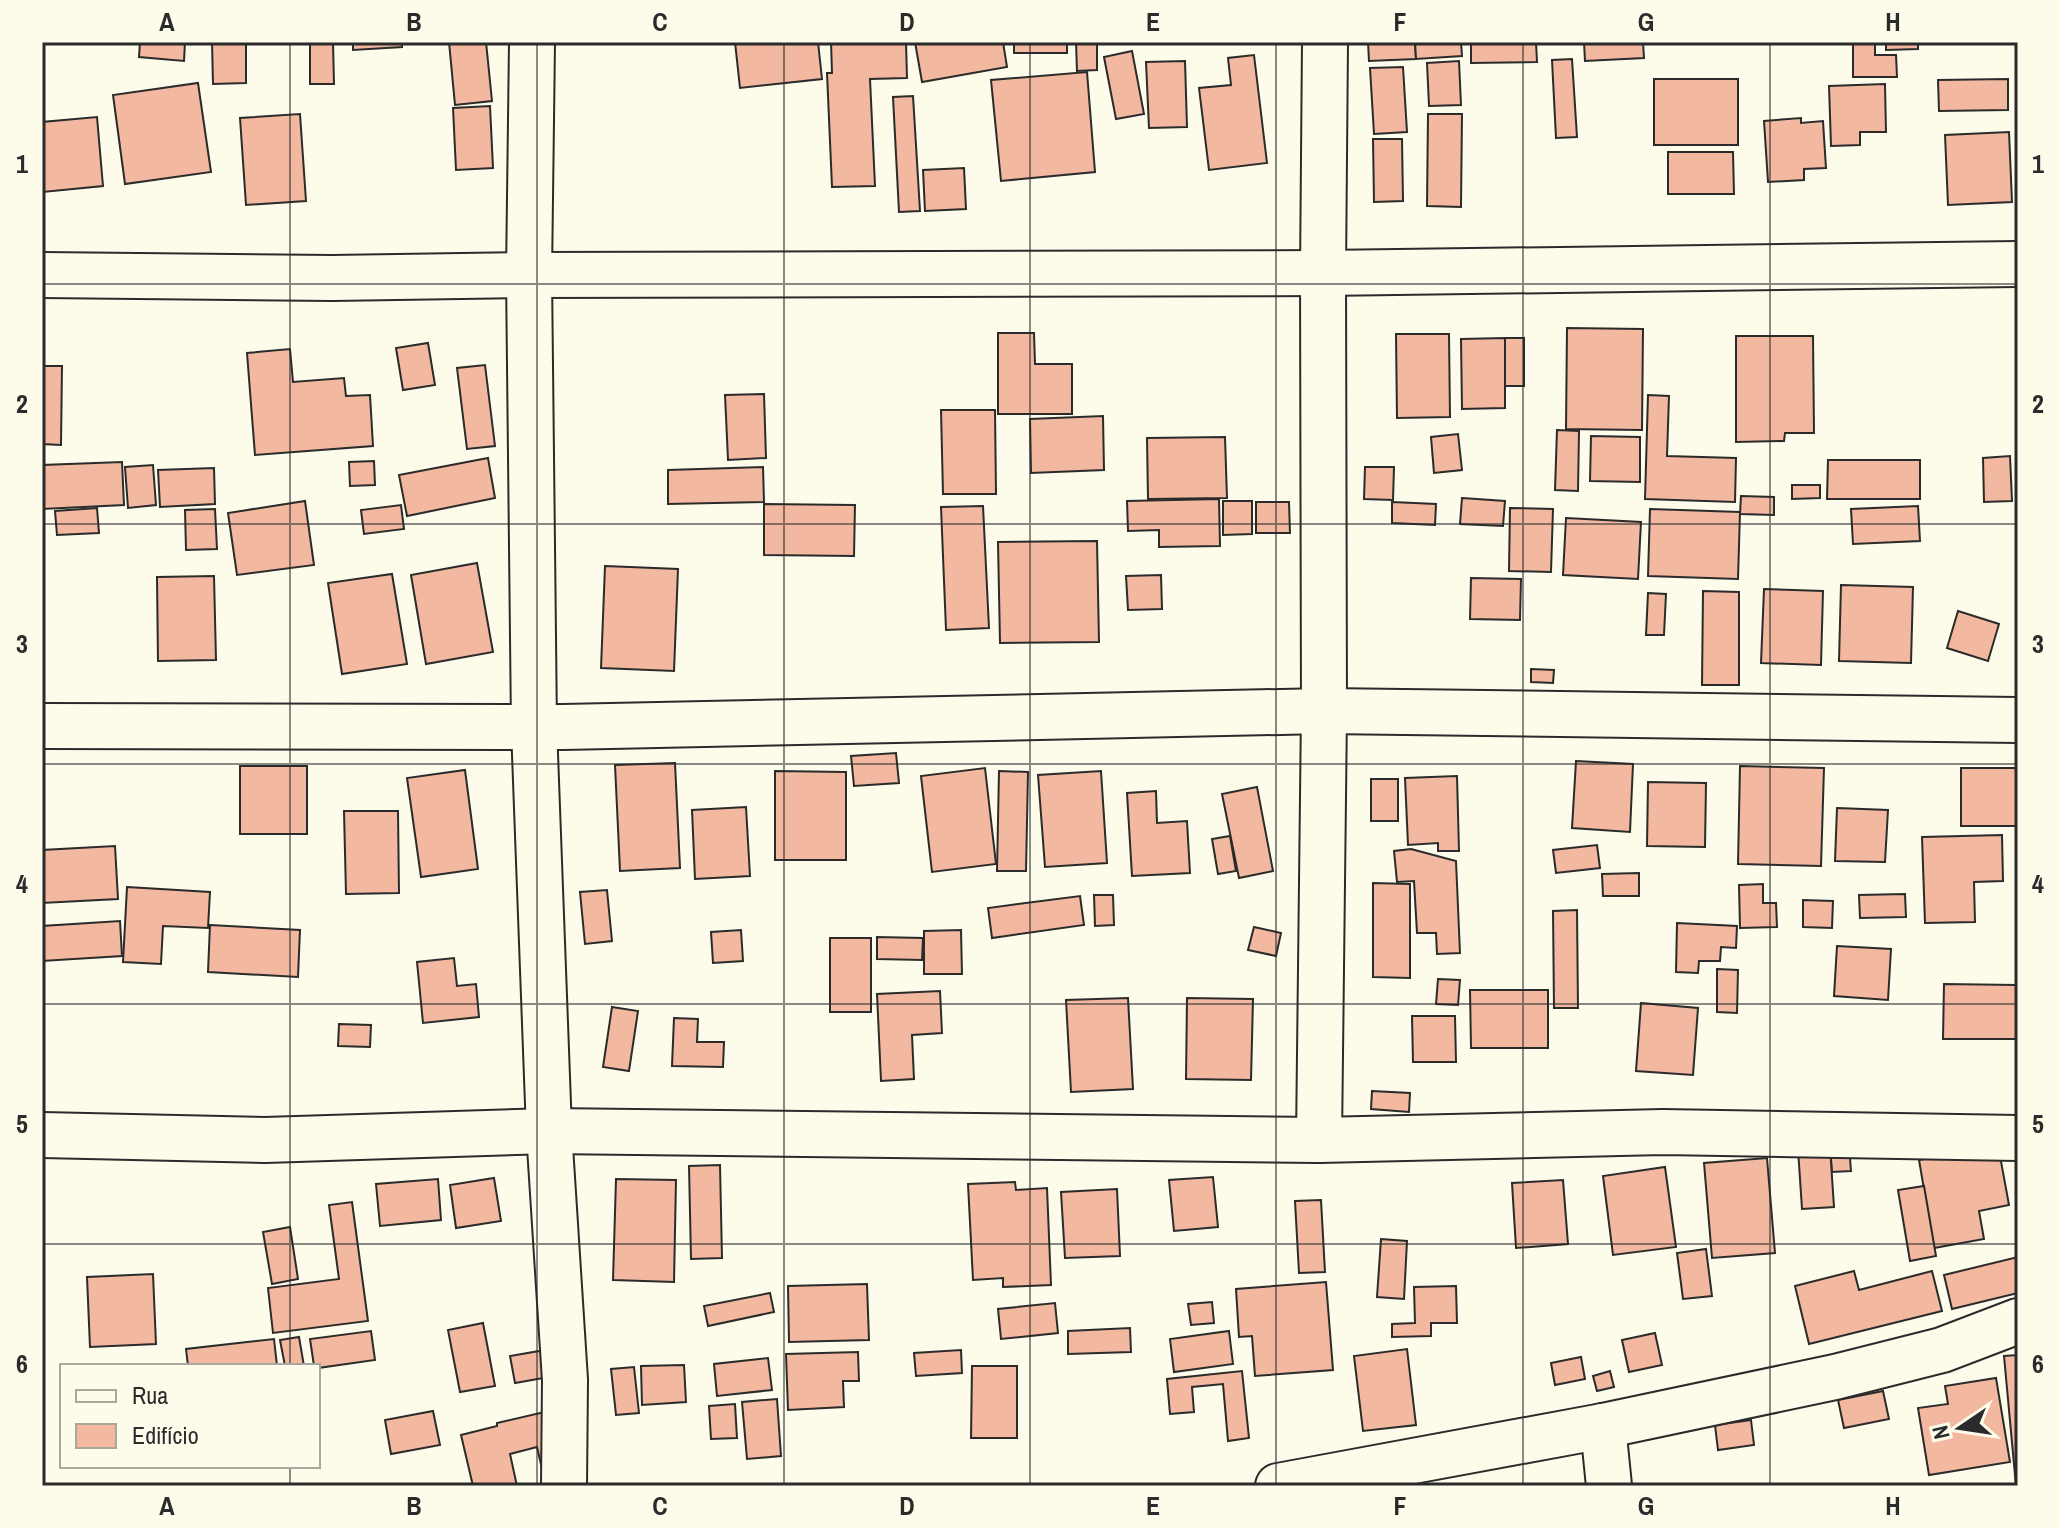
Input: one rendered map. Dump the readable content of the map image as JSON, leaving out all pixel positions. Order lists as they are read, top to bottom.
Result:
{
  "legend": ["Rua", "Edifício"],
  "north": "left",
  "grid": {
    "columns": [
      "A",
      "B",
      "C",
      "D",
      "E",
      "F",
      "G",
      "H"
    ],
    "rows": [
      "1",
      "2",
      "3",
      "4",
      "5",
      "6"
    ]
  }
}
